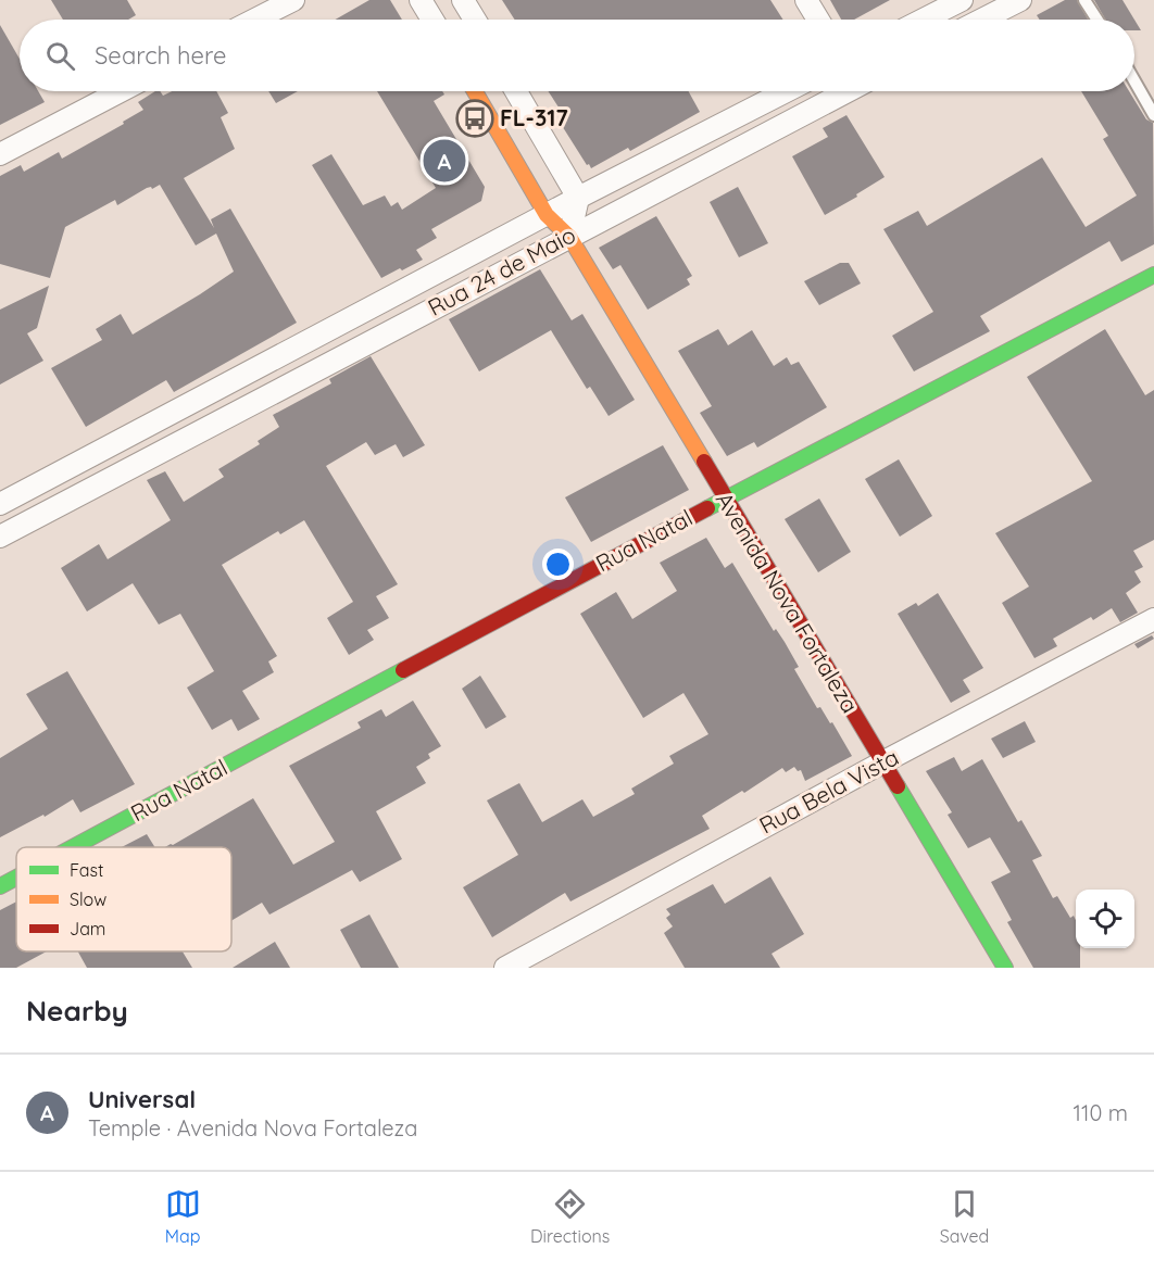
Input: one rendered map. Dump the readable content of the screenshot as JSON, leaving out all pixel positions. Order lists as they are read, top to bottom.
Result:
{
  "streets": {
    "street": [
      "Rua 24 de Maio",
      "Rua Natal",
      "Avenida Nova Fortaleza",
      "Rua Bela Vista"
    ]
  },
  "crossings": [
    ["Rua 24 de Maio", "Avenida Nova Fortaleza"],
    ["Rua Natal", "Avenida Nova Fortaleza"],
    ["Avenida Nova Fortaleza", "Rua Bela Vista"]
  ],
  "places": {
    "bus stop": ["FL-317"]
  },
  "legend": ["Fast", "Slow", "Jam"],
  "page": {
    "search": "Search here",
    "pins": "A",
    "heading": "Nearby",
    "list": [
      {
        "mark": "A",
        "name": "Universal",
        "note": "Temple · Avenida Nova Fortaleza",
        "value": "110 m"
      }
    ],
    "nav": ["Map", "Directions", "Saved"]
  }
}
